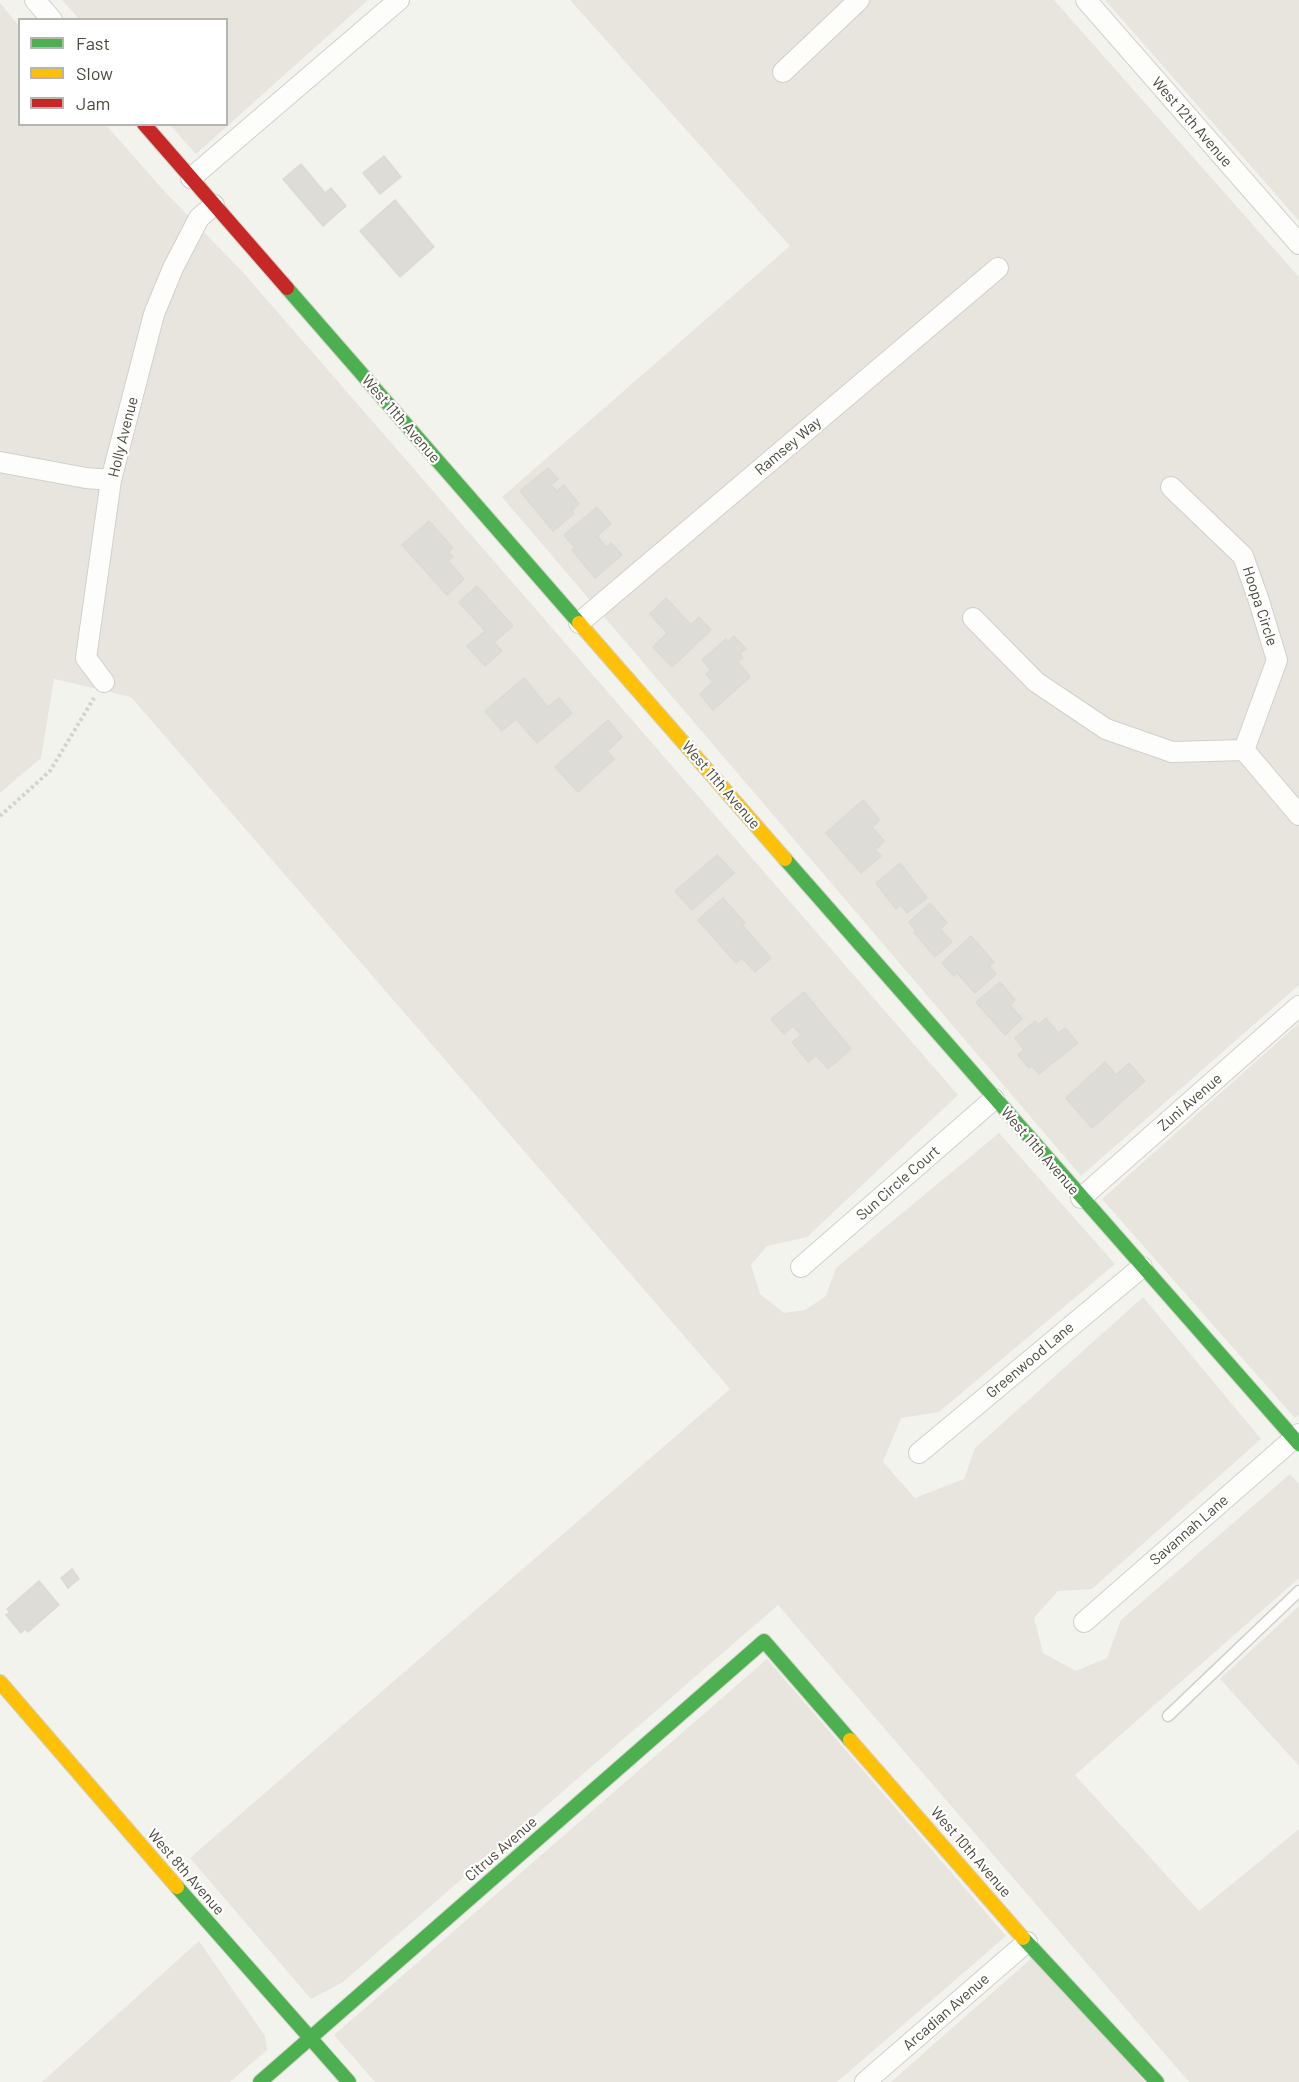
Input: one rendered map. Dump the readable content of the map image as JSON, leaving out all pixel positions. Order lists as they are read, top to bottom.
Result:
{
  "streets": {
    "street": [
      "West 12th Avenue",
      "West 11th Avenue",
      "Holly Avenue",
      "Ramsey Way",
      "Hoopa Circle",
      "Zuni Avenue",
      "Sun Circle Court",
      "Greenwood Lane",
      "Savannah Lane",
      "Citrus Avenue",
      "West 10th Avenue",
      "West 8th Avenue",
      "Arcadian Avenue"
    ]
  },
  "crossings": [
    ["West 11th Avenue", "Holly Avenue"],
    ["West 11th Avenue", "Ramsey Way"],
    ["West 11th Avenue", "Zuni Avenue"],
    ["West 11th Avenue", "Sun Circle Court"],
    ["West 11th Avenue", "Greenwood Lane"],
    ["West 11th Avenue", "Savannah Lane"],
    ["Citrus Avenue", "West 10th Avenue"],
    ["Citrus Avenue", "West 8th Avenue"],
    ["West 10th Avenue", "Arcadian Avenue"]
  ],
  "legend": ["Fast", "Slow", "Jam"]
}
